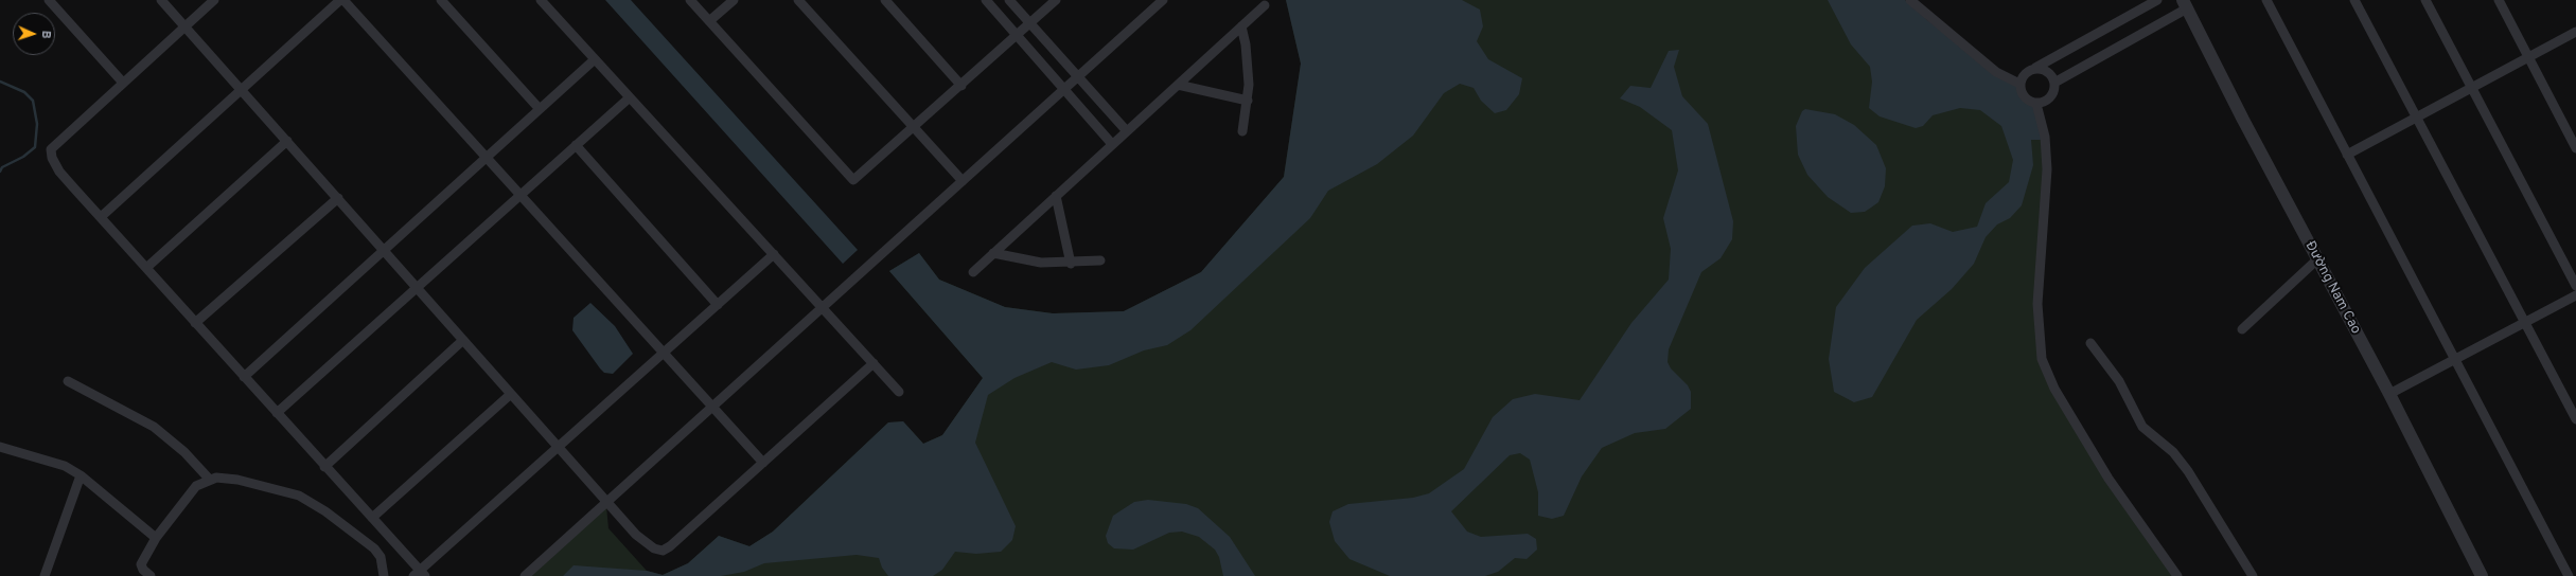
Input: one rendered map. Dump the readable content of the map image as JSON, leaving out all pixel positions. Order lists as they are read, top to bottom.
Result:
{
  "streets": {
    "street": ["Đường Nam Cao"]
  },
  "north": "right"
}
